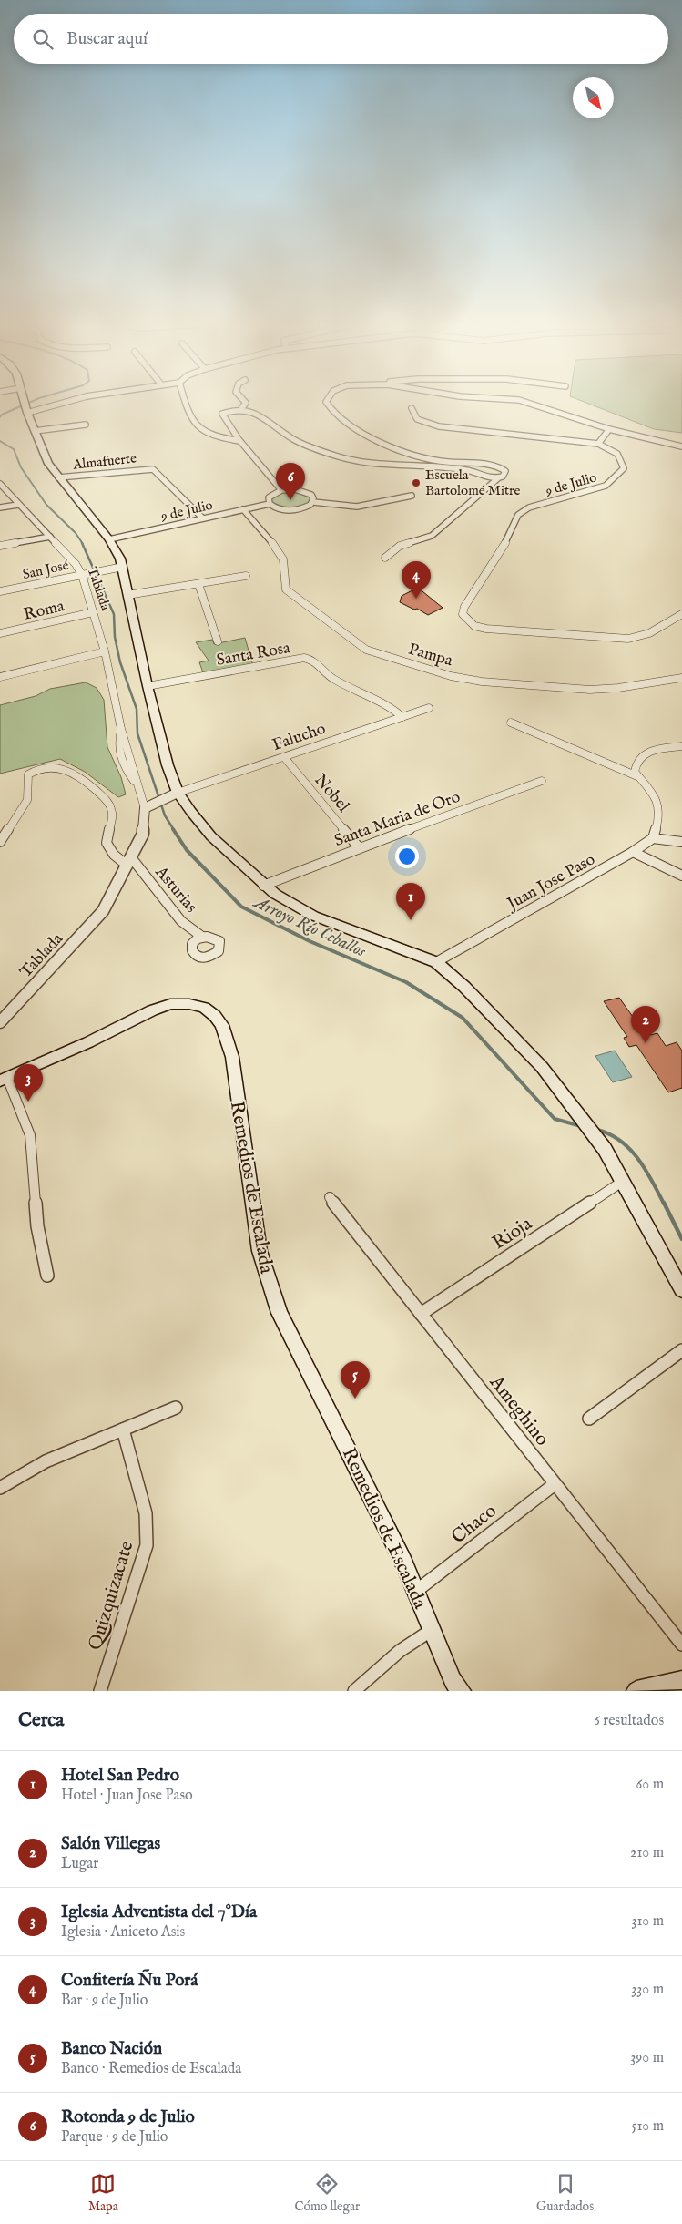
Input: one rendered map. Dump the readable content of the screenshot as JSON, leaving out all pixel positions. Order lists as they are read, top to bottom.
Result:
{
  "streets": {
    "main road": ["Remedios de Escalada"],
    "street": [
      "Almafuerte",
      "9 de Julio",
      "San José",
      "Tablada",
      "Roma",
      "Santa Rosa",
      "Pampa",
      "Falucho",
      "Nobel",
      "Santa Maria de Oro",
      "Juan Jose Paso",
      "Asturias",
      "Rioja",
      "Ameghino",
      "Chaco",
      "Quizquizacate"
    ]
  },
  "crossings": [
    ["Almafuerte", "9 de Julio"],
    ["9 de Julio", "Pampa"],
    ["San José", "Tablada"],
    ["Tablada", "Roma"],
    ["Tablada", "Asturias"],
    ["Santa Rosa", "Falucho"],
    ["Falucho", "Nobel"],
    ["Nobel", "Santa Maria de Oro"],
    ["Remedios de Escalada", "Chaco"],
    ["Rioja", "Ameghino"],
    ["Ameghino", "Chaco"]
  ],
  "water": ["Arroyo Río Ceballos"],
  "places": ["Escuela Bartolomé Mitre"],
  "north": "bottom right",
  "page": {
    "search": "Buscar aquí",
    "pins": [
      "6",
      "4",
      "1",
      "2",
      "3",
      "5"
    ],
    "heading": ["Cerca", "6 resultados"],
    "list": [
      {
        "mark": "1",
        "name": "Hotel San Pedro",
        "note": "Hotel · Juan Jose Paso",
        "value": "60 m"
      },
      {
        "mark": "2",
        "name": "Salón Villegas",
        "note": "Lugar",
        "value": "210 m"
      },
      {
        "mark": "3",
        "name": "Iglesia Adventista del 7°Día",
        "note": "Iglesia · Aniceto Asis",
        "value": "310 m"
      },
      {
        "mark": "4",
        "name": "Confitería Ñu Porá",
        "note": "Bar · 9 de Julio",
        "value": "330 m"
      },
      {
        "mark": "5",
        "name": "Banco Nación",
        "note": "Banco · Remedios de Escalada",
        "value": "390 m"
      },
      {
        "mark": "6",
        "name": "Rotonda 9 de Julio",
        "note": "Parque · 9 de Julio",
        "value": "510 m"
      }
    ],
    "nav": ["Mapa", "Cómo llegar", "Guardados"]
  }
}
